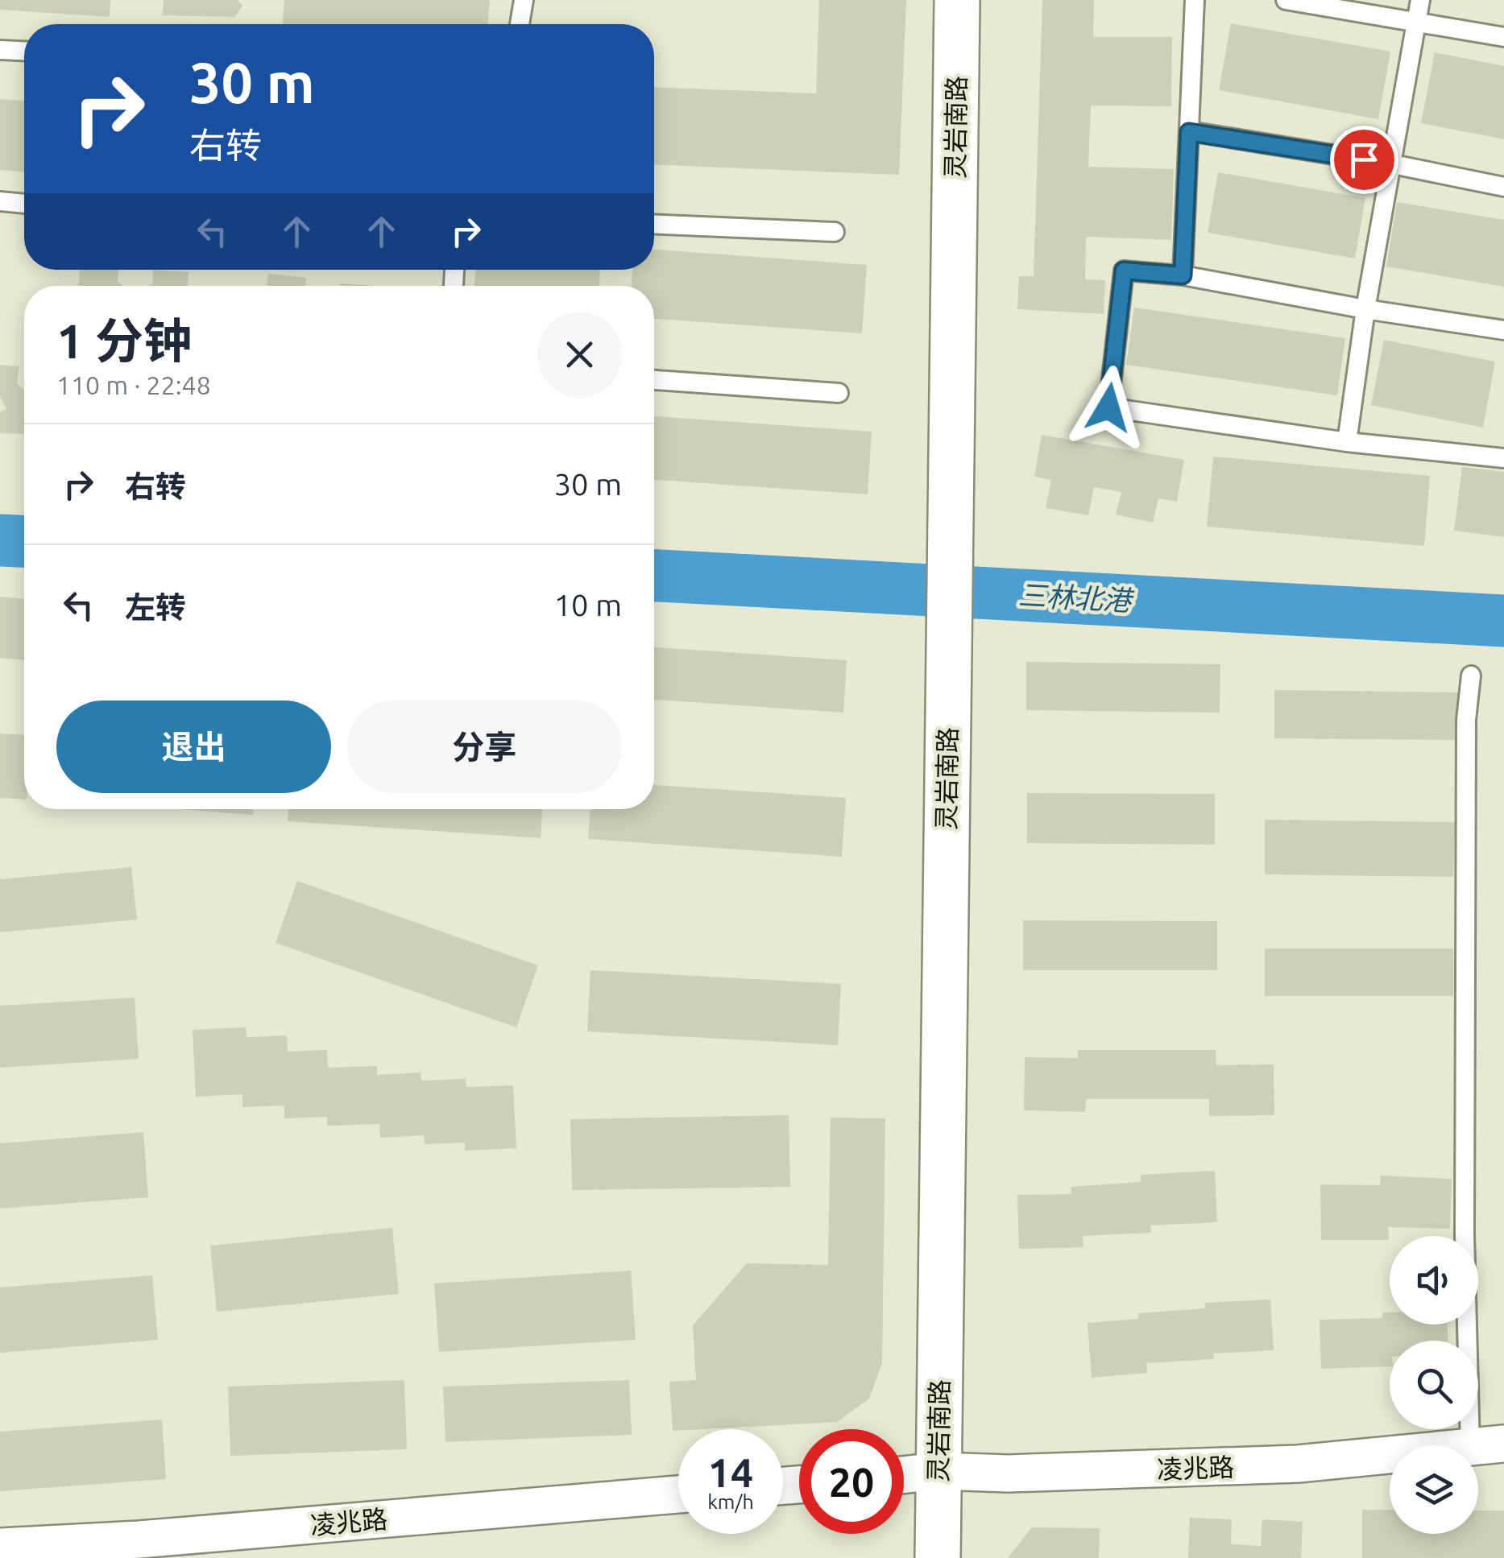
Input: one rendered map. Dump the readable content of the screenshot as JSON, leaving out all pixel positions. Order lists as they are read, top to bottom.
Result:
{
  "streets": {
    "street": ["灵岩南路", "凌兆路"]
  },
  "crossings": [
    ["灵岩南路", "凌兆路"]
  ],
  "water": ["三林北港"],
  "page": {
    "turn": ["30 m", "右转"],
    "heading": ["1 分钟", "110 m · 22:48"],
    "list": [
      {
        "name": "右转",
        "value": "30 m"
      },
      {
        "name": "左转",
        "value": "10 m"
      }
    ],
    "buttons": ["退出", "分享"],
    "speed": "14 km/h",
    "limit": "20"
  }
}
